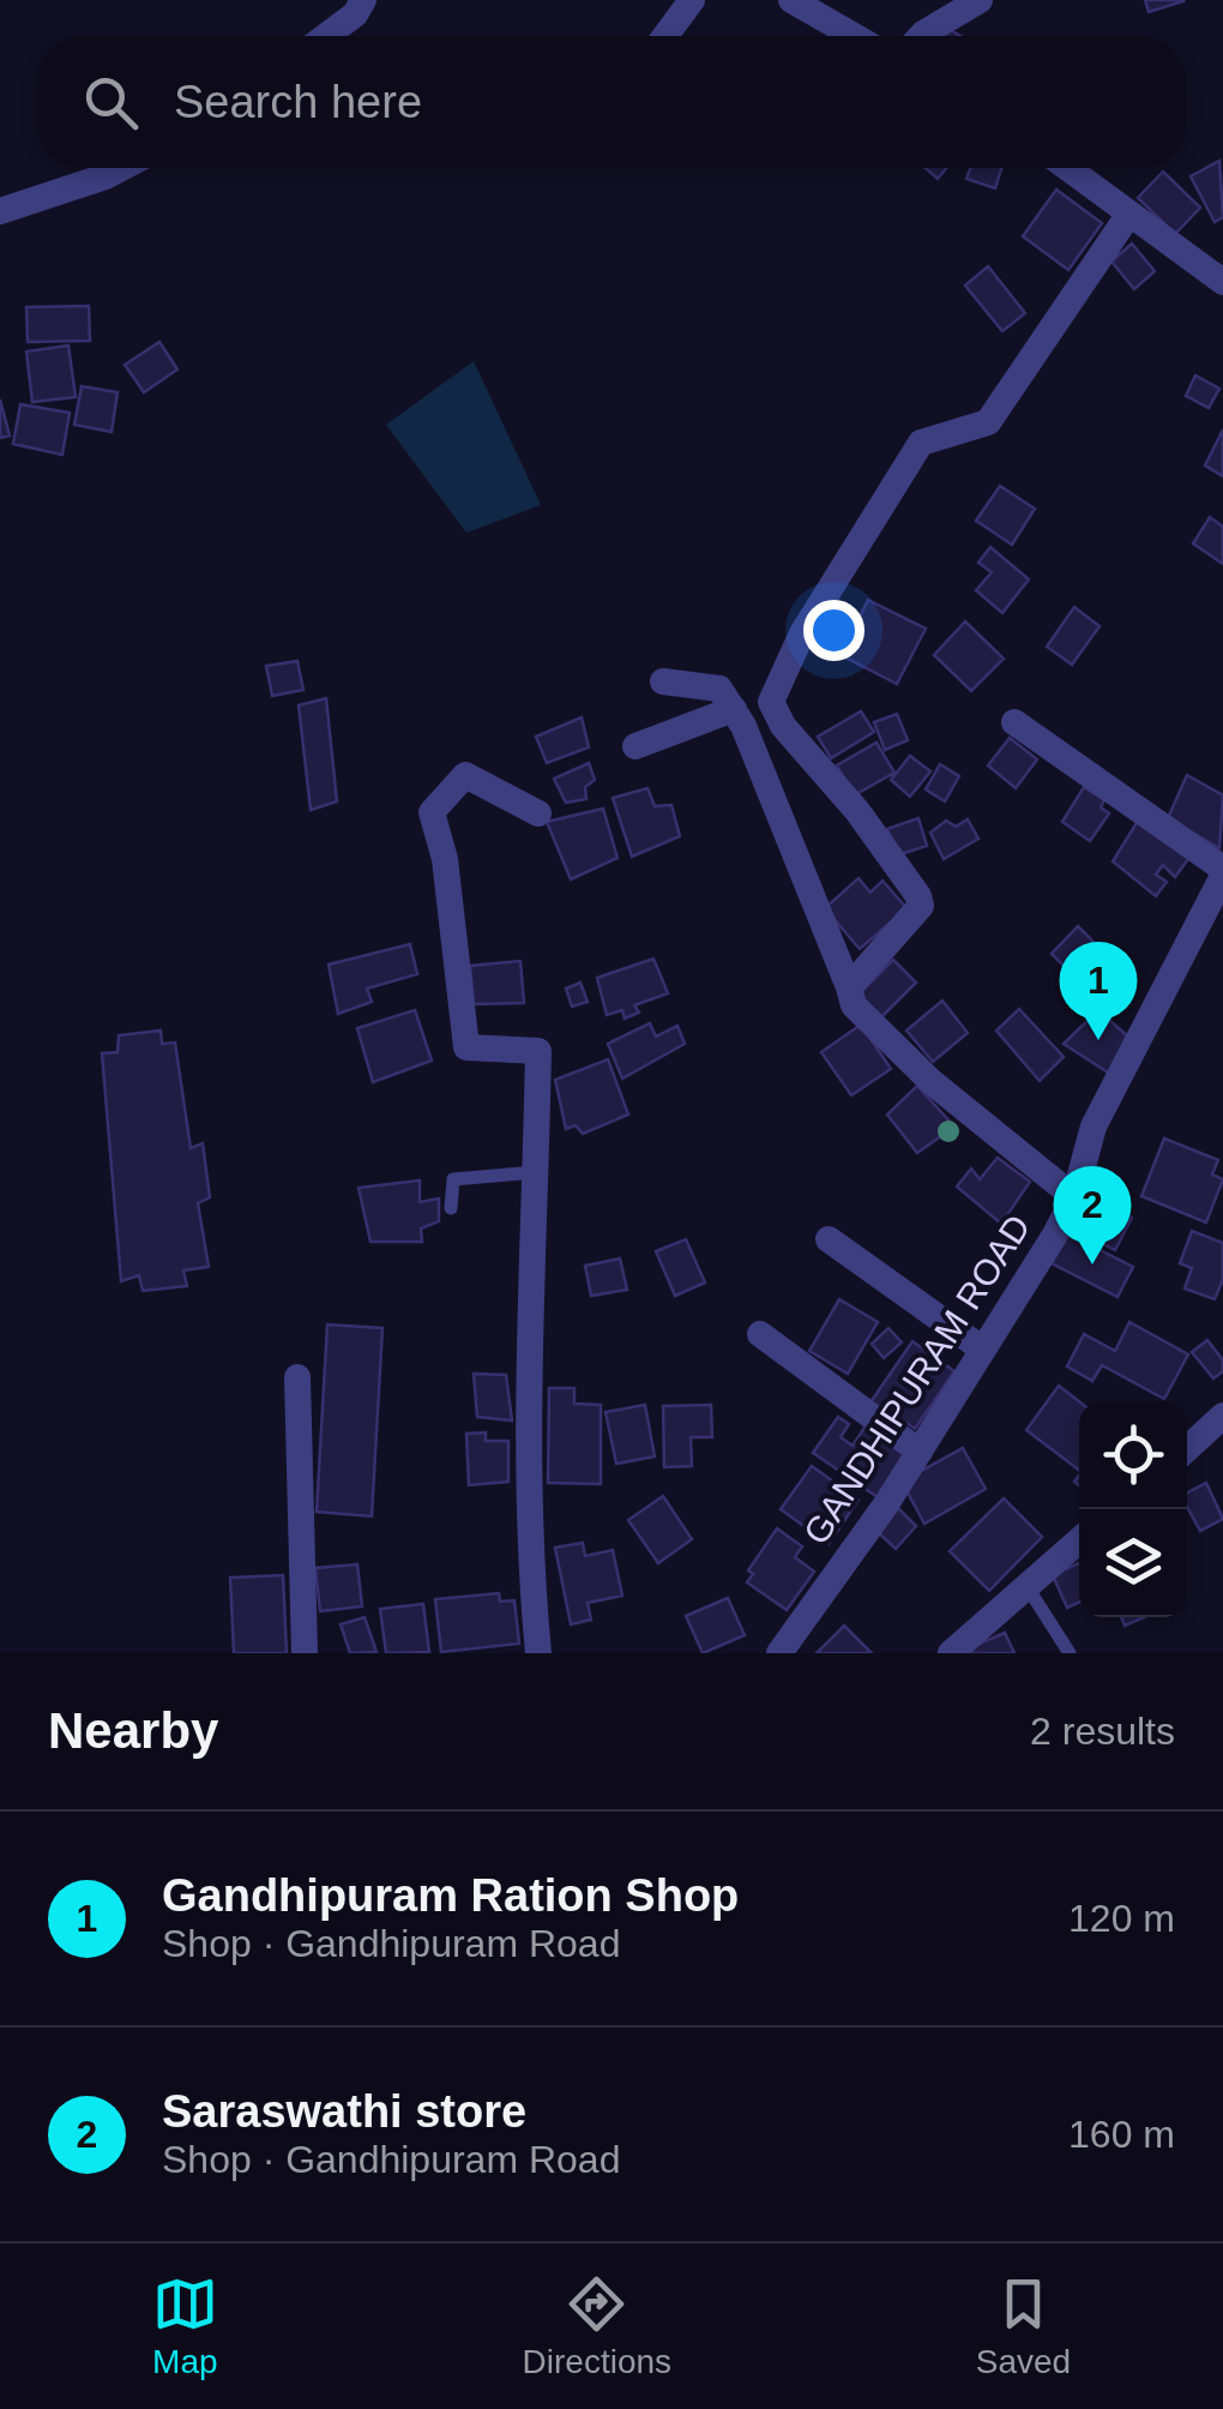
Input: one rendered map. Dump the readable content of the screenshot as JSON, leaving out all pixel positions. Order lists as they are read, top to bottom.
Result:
{
  "streets": {
    "street": ["GANDHIPURAM ROAD"]
  },
  "page": {
    "search": "Search here",
    "pins": ["1", "2"],
    "heading": ["Nearby", "2 results"],
    "list": [
      {
        "mark": "1",
        "name": "Gandhipuram Ration Shop",
        "note": "Shop · Gandhipuram Road",
        "value": "120 m"
      },
      {
        "mark": "2",
        "name": "Saraswathi store",
        "note": "Shop · Gandhipuram Road",
        "value": "160 m"
      }
    ],
    "nav": ["Map", "Directions", "Saved"]
  }
}
